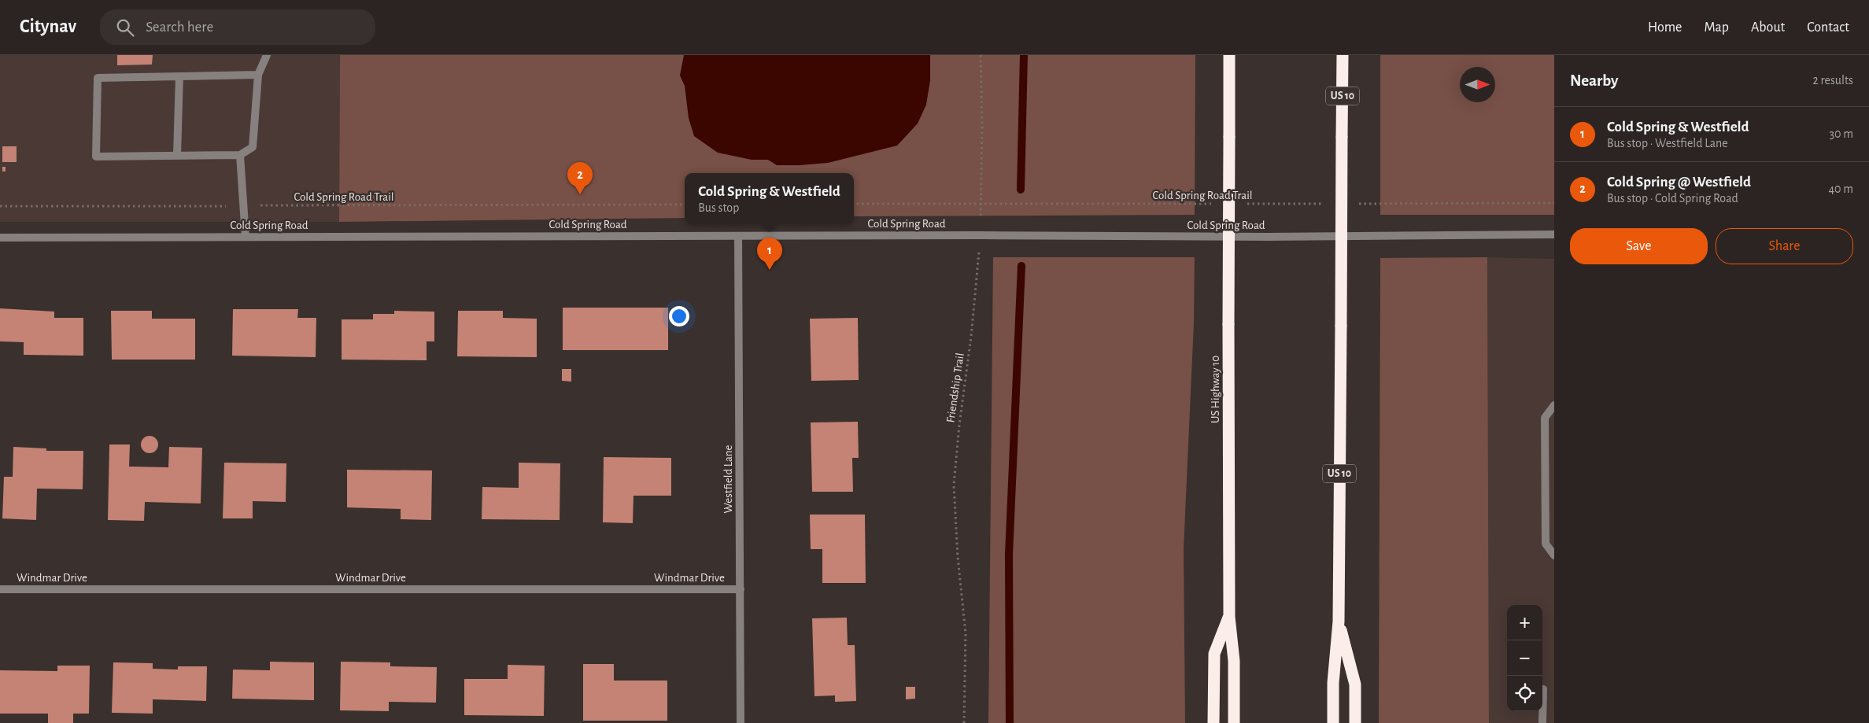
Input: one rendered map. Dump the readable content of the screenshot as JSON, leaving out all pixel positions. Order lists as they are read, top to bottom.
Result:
{
  "streets": {
    "highway": ["US 10", "US Highway 10"],
    "street": ["Cold Spring Road", "Westfield Lane", "Windmar Drive"],
    "path": ["Cold Spring Road Trail", "Friendship Trail"]
  },
  "crossings": [
    ["Cold Spring Road Trail", "Friendship Trail"],
    ["Cold Spring Road", "Friendship Trail"],
    ["Cold Spring Road", "Westfield Lane"],
    ["Westfield Lane", "Windmar Drive"]
  ],
  "north": "right",
  "page": {
    "header": "Citynav",
    "search": "Search here",
    "nav": [
      "Home",
      "Map",
      "About",
      "Contact"
    ],
    "heading": ["Nearby", "2 results"],
    "list": [
      {
        "mark": "1",
        "name": "Cold Spring & Westfield",
        "note": "Bus stop · Westfield Lane",
        "value": "30 m"
      },
      {
        "mark": "2",
        "name": "Cold Spring @ Westfield",
        "note": "Bus stop · Cold Spring Road",
        "value": "40 m"
      }
    ],
    "pins": ["2", "1"],
    "popup": ["Cold Spring & Westfield", "Bus stop"],
    "buttons": ["Save", "Share"],
    "map_buttons": ["+", "−"]
  }
}
